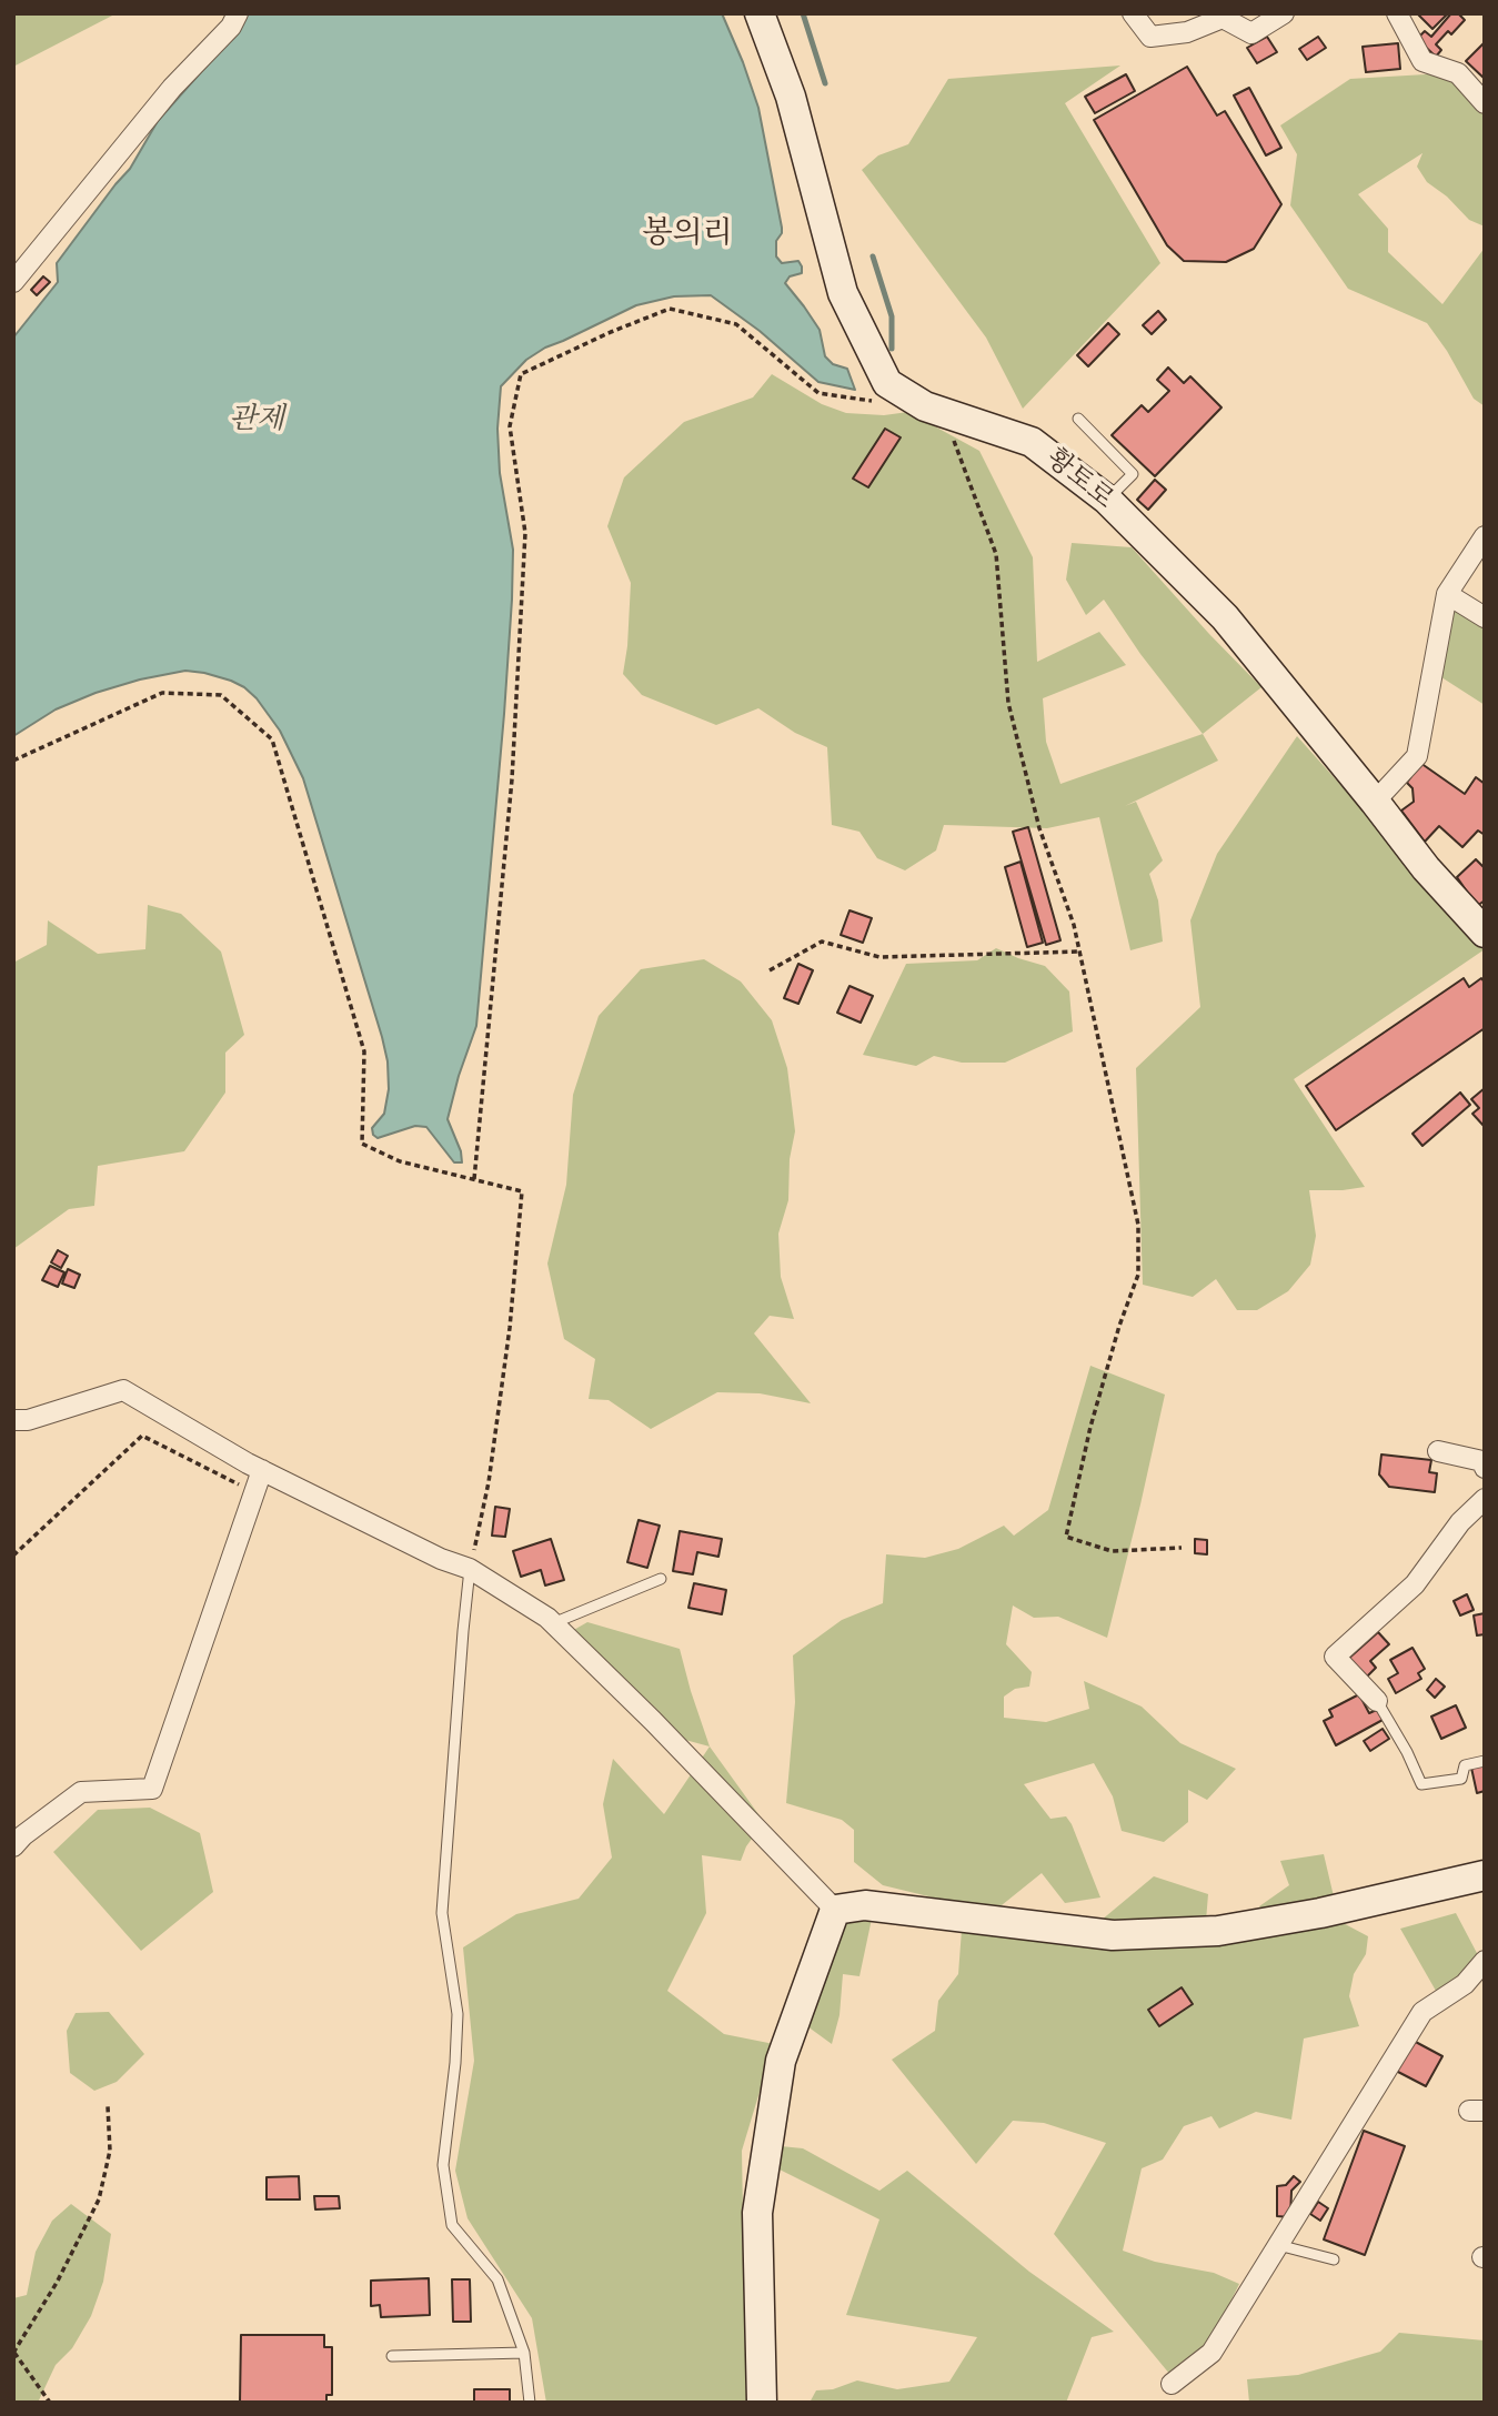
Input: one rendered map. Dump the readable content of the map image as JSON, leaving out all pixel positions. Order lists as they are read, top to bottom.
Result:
{
  "streets": {
    "main road": ["황토로"]
  },
  "districts": ["봉의리"],
  "water": ["관제"]
}
